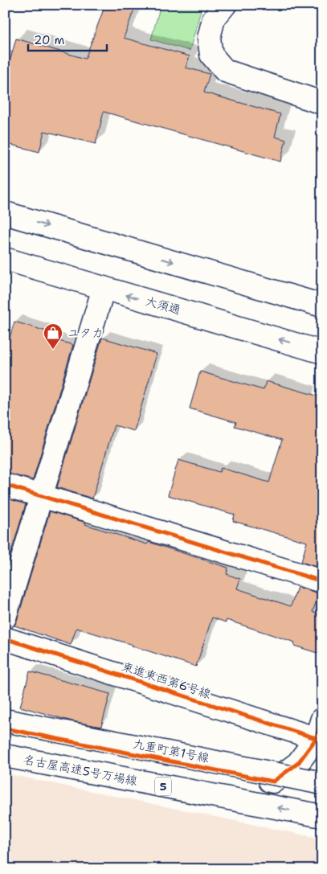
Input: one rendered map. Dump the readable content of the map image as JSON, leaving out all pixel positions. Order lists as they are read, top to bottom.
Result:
{
  "streets": {
    "main road": [
      "大須通",
      "東進東西第6号線",
      "九重町第1号線",
      "名古屋高速5号万場線",
      "5"
    ]
  },
  "crossings": [
    ["東進東西第6号線", "九重町第1号線"]
  ],
  "places": {
    "shop": ["ユタカ"]
  },
  "scale_bar": "20 m"
}
